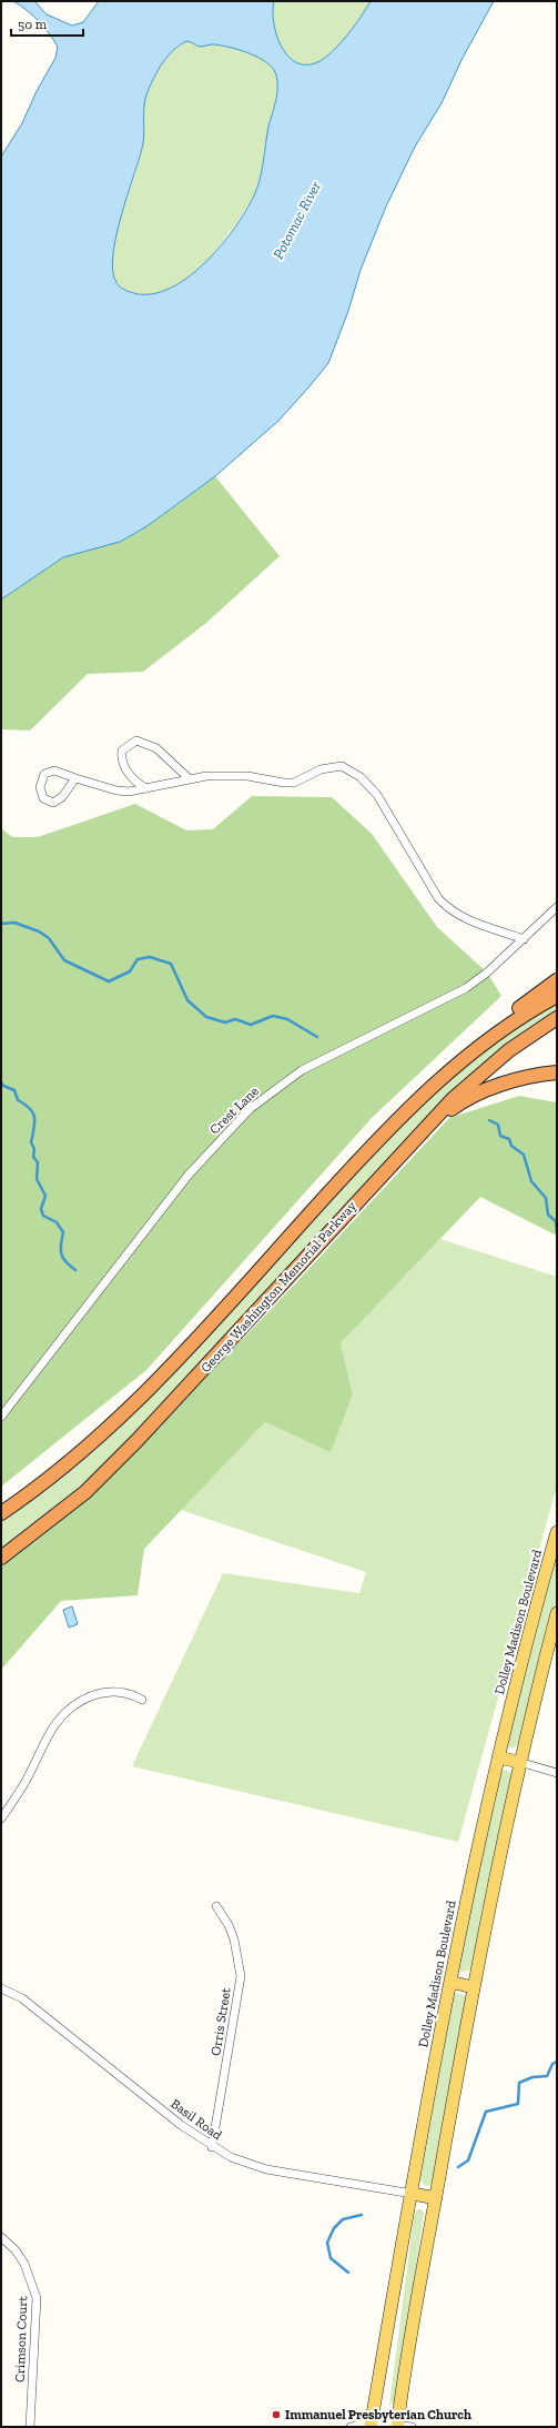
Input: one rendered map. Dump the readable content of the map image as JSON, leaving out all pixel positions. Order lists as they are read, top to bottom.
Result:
{
  "streets": {
    "highway": ["George Washington Memorial Parkway"],
    "main road": ["Dolley Madison Boulevard"],
    "street": [
      "Crest Lane",
      "Orris Street",
      "Basil Road",
      "Crimson Court"
    ]
  },
  "crossings": [
    ["Dolley Madison Boulevard", "Basil Road"],
    ["Orris Street", "Basil Road"]
  ],
  "water": ["Potomac River"],
  "places": ["Immanuel Presbyterian Church"],
  "scale_bar": "50 m"
}
